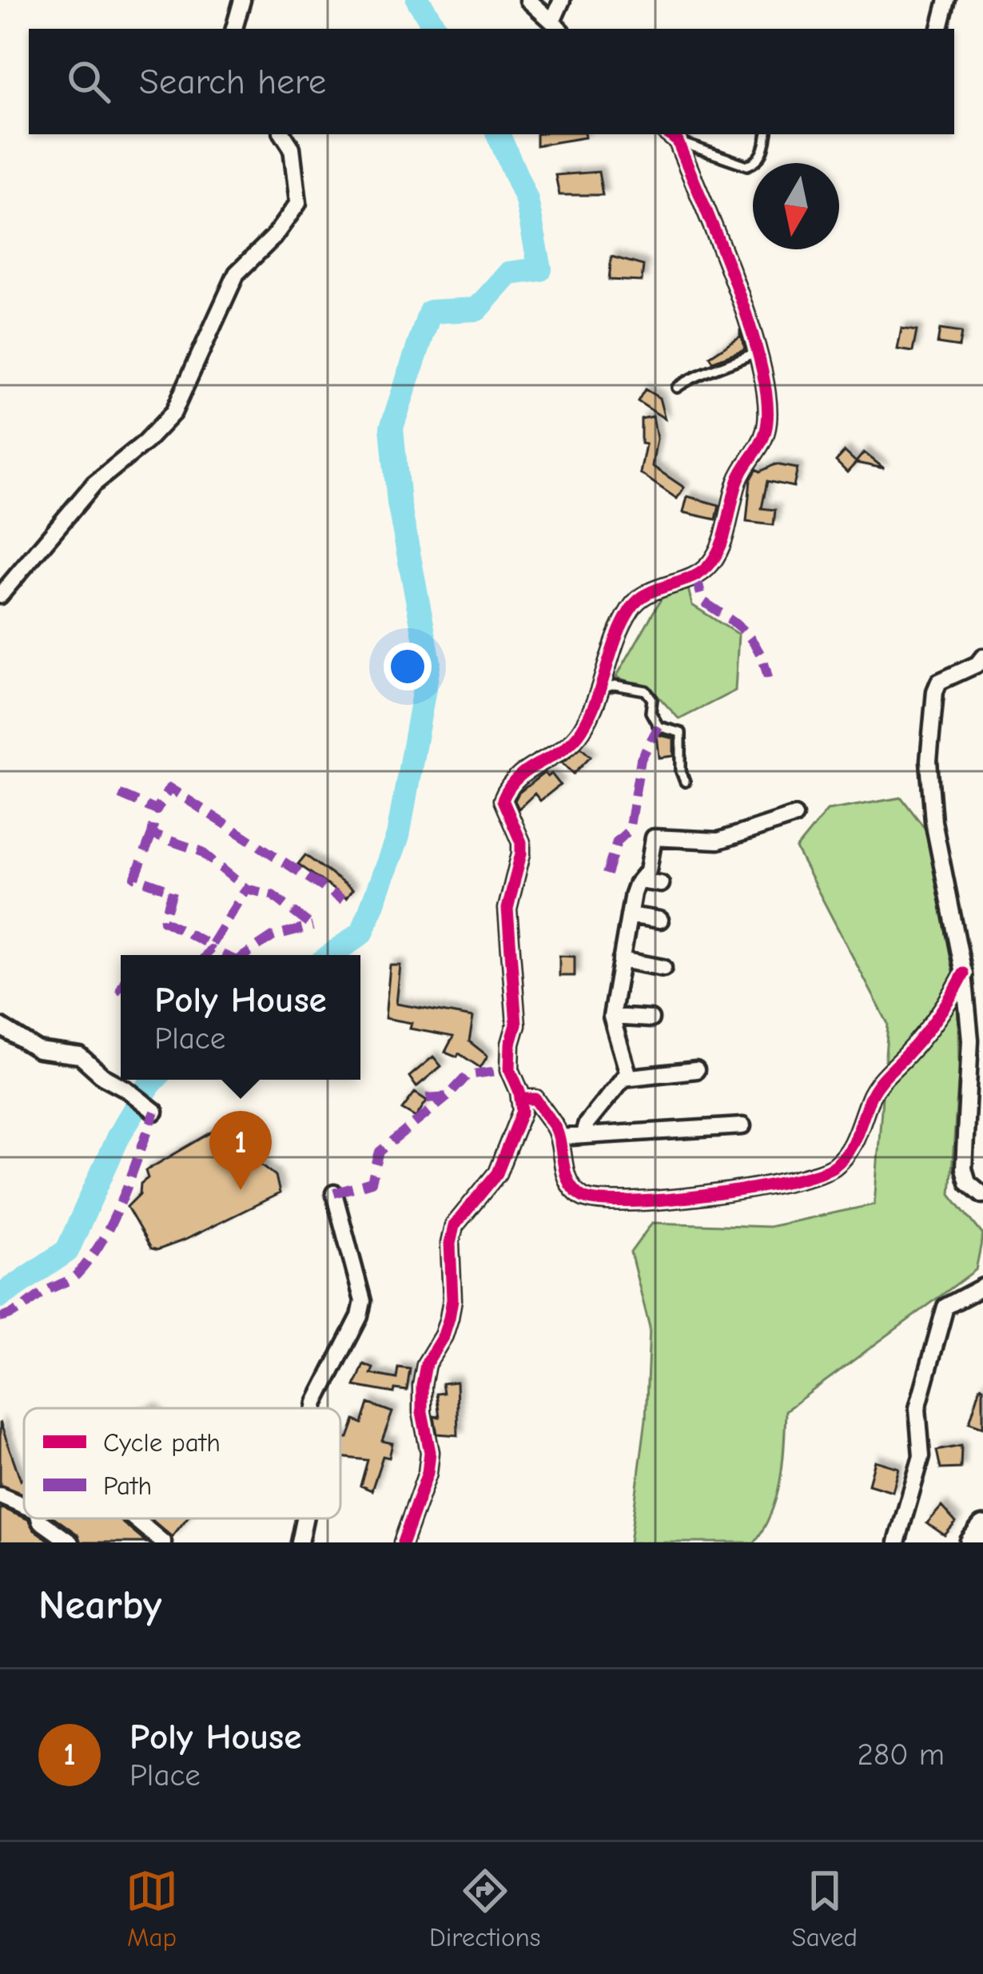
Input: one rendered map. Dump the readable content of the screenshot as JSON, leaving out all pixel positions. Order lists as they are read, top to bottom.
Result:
{
  "legend": ["Cycle path", "Path"],
  "north": "bottom",
  "page": {
    "search": "Search here",
    "popup": ["Poly House", "Place"],
    "pins": "1",
    "heading": "Nearby",
    "list": [
      {
        "mark": "1",
        "name": "Poly House",
        "note": "Place",
        "value": "280 m"
      }
    ],
    "nav": ["Map", "Directions", "Saved"]
  }
}
